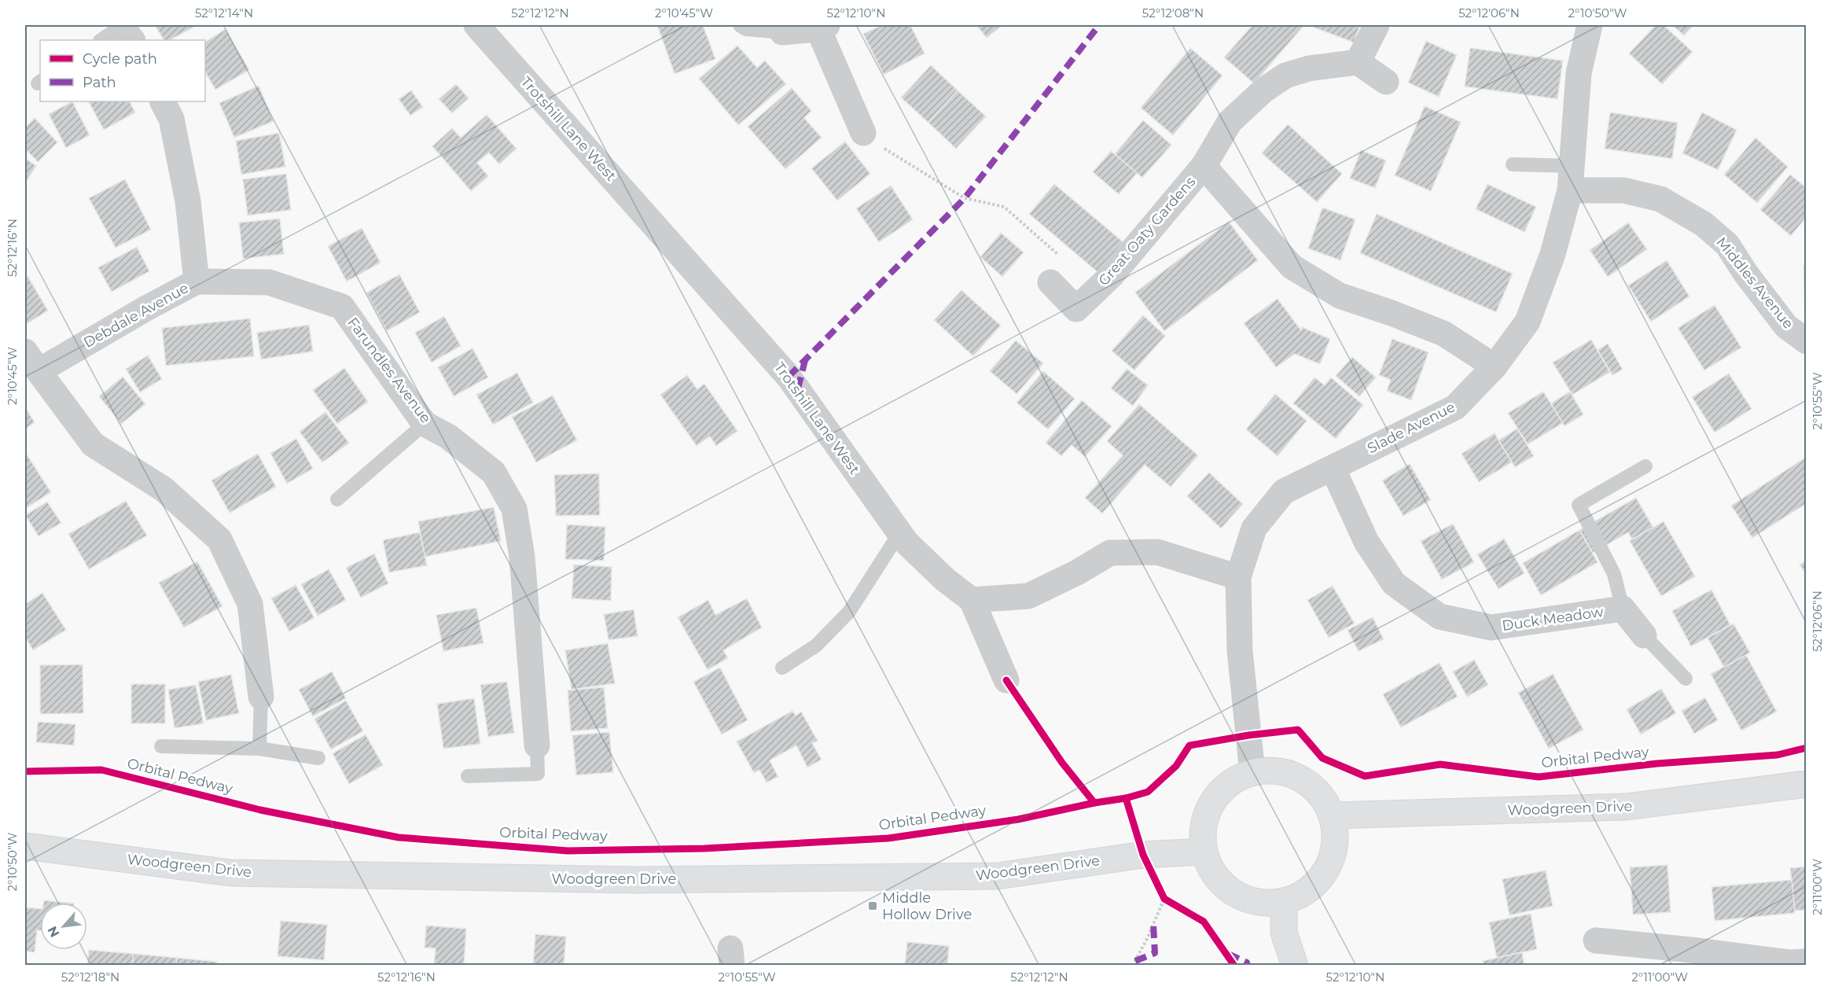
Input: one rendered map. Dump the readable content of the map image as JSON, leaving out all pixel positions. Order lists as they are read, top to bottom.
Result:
{
  "streets": {
    "main road": ["Woodgreen Drive"],
    "street": [
      "Trotshill Lane West",
      "Great Oaty Gardens",
      "Middles Avenue",
      "Debdale Avenue",
      "Farundles Avenue",
      "Slade Avenue",
      "Duck Meadow"
    ],
    "cycle path": ["Orbital Pedway"]
  },
  "crossings": [
    ["Great Oaty Gardens", "Slade Avenue"],
    ["Middles Avenue", "Slade Avenue"],
    ["Debdale Avenue", "Farundles Avenue"],
    ["Slade Avenue", "Duck Meadow"],
    ["Slade Avenue", "Woodgreen Drive"]
  ],
  "places": {
    "transit": ["Middle Hollow Drive"]
  },
  "legend": ["Cycle path", "Path"],
  "north": "bottom left",
  "coordinates": [
    "52°12'14\"N",
    "52°12'12\"N",
    "2°10'45\"W",
    "52°12'10\"N",
    "52°12'08\"N",
    "52°12'06\"N",
    "2°10'50\"W",
    "52°12'16\"N",
    "2°10'55\"W",
    "2°11'00\"W",
    "52°12'18\"N"
  ]
}
